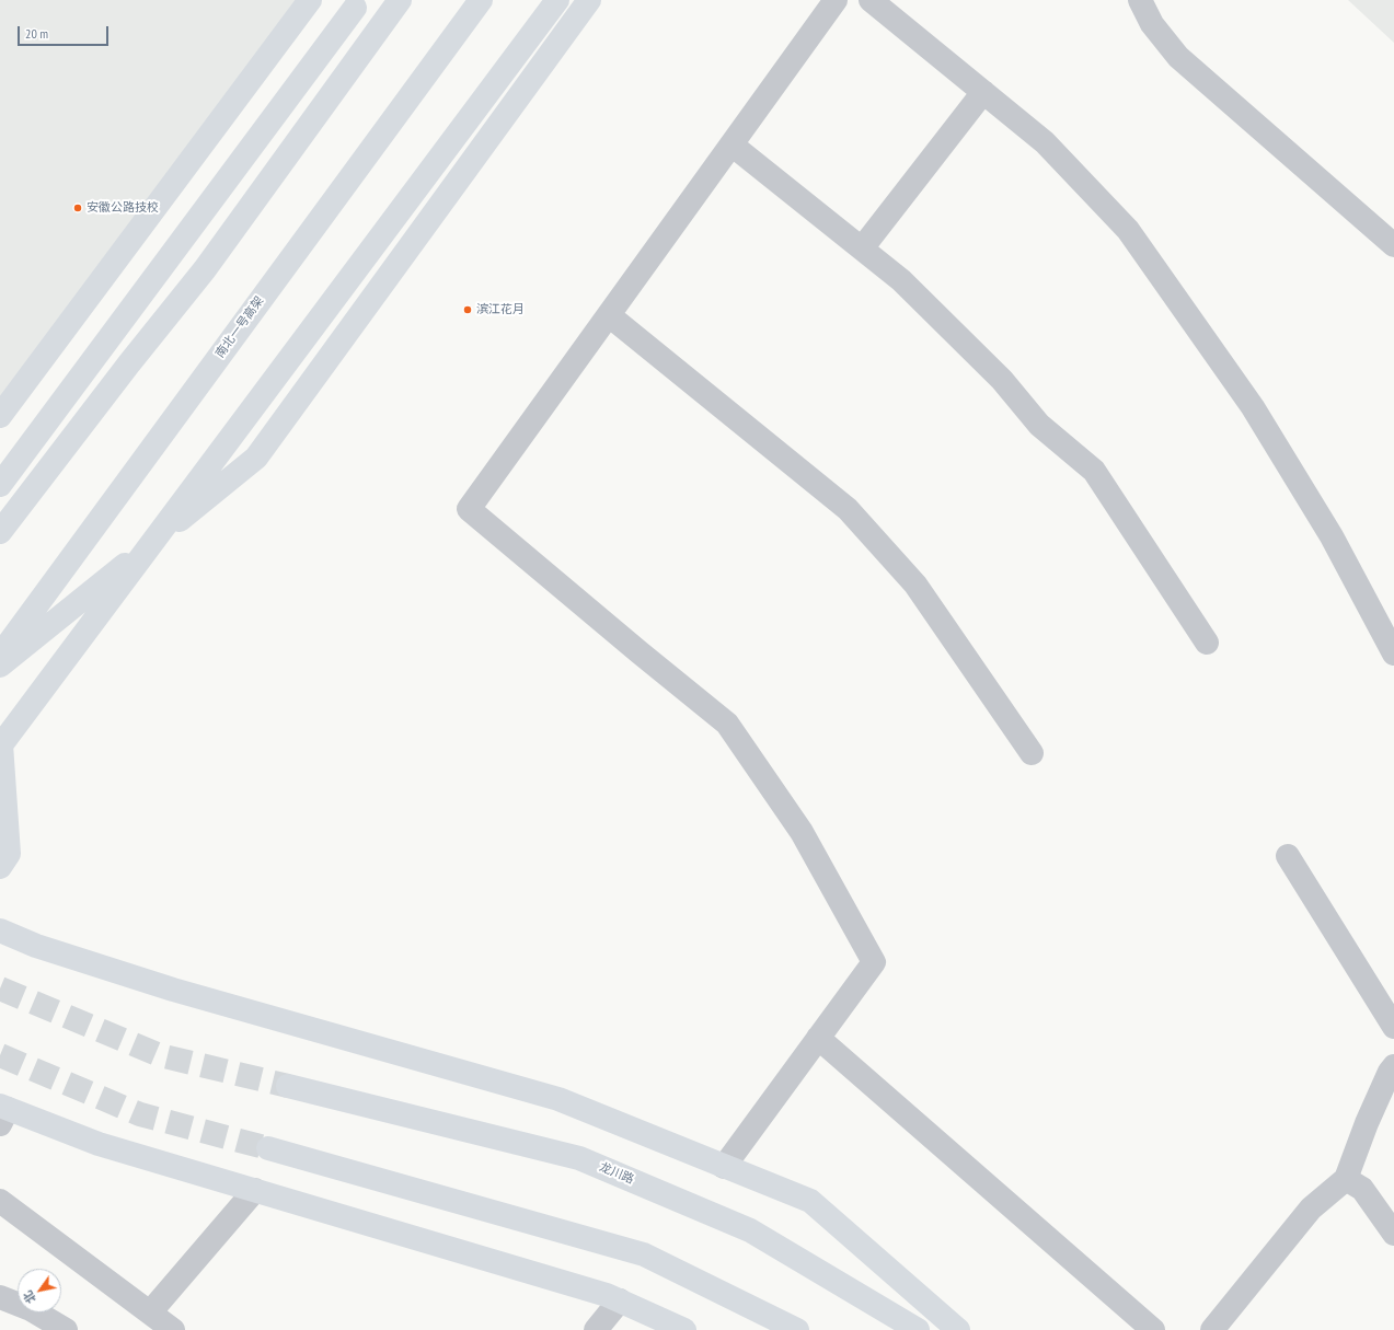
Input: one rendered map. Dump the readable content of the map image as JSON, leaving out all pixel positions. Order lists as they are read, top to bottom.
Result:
{
  "streets": {
    "main road": ["南北一号高架", "龙川路"]
  },
  "places": ["安徽公路技校", "滨江花月"],
  "scale_bar": "20 m",
  "north": "bottom left"
}
